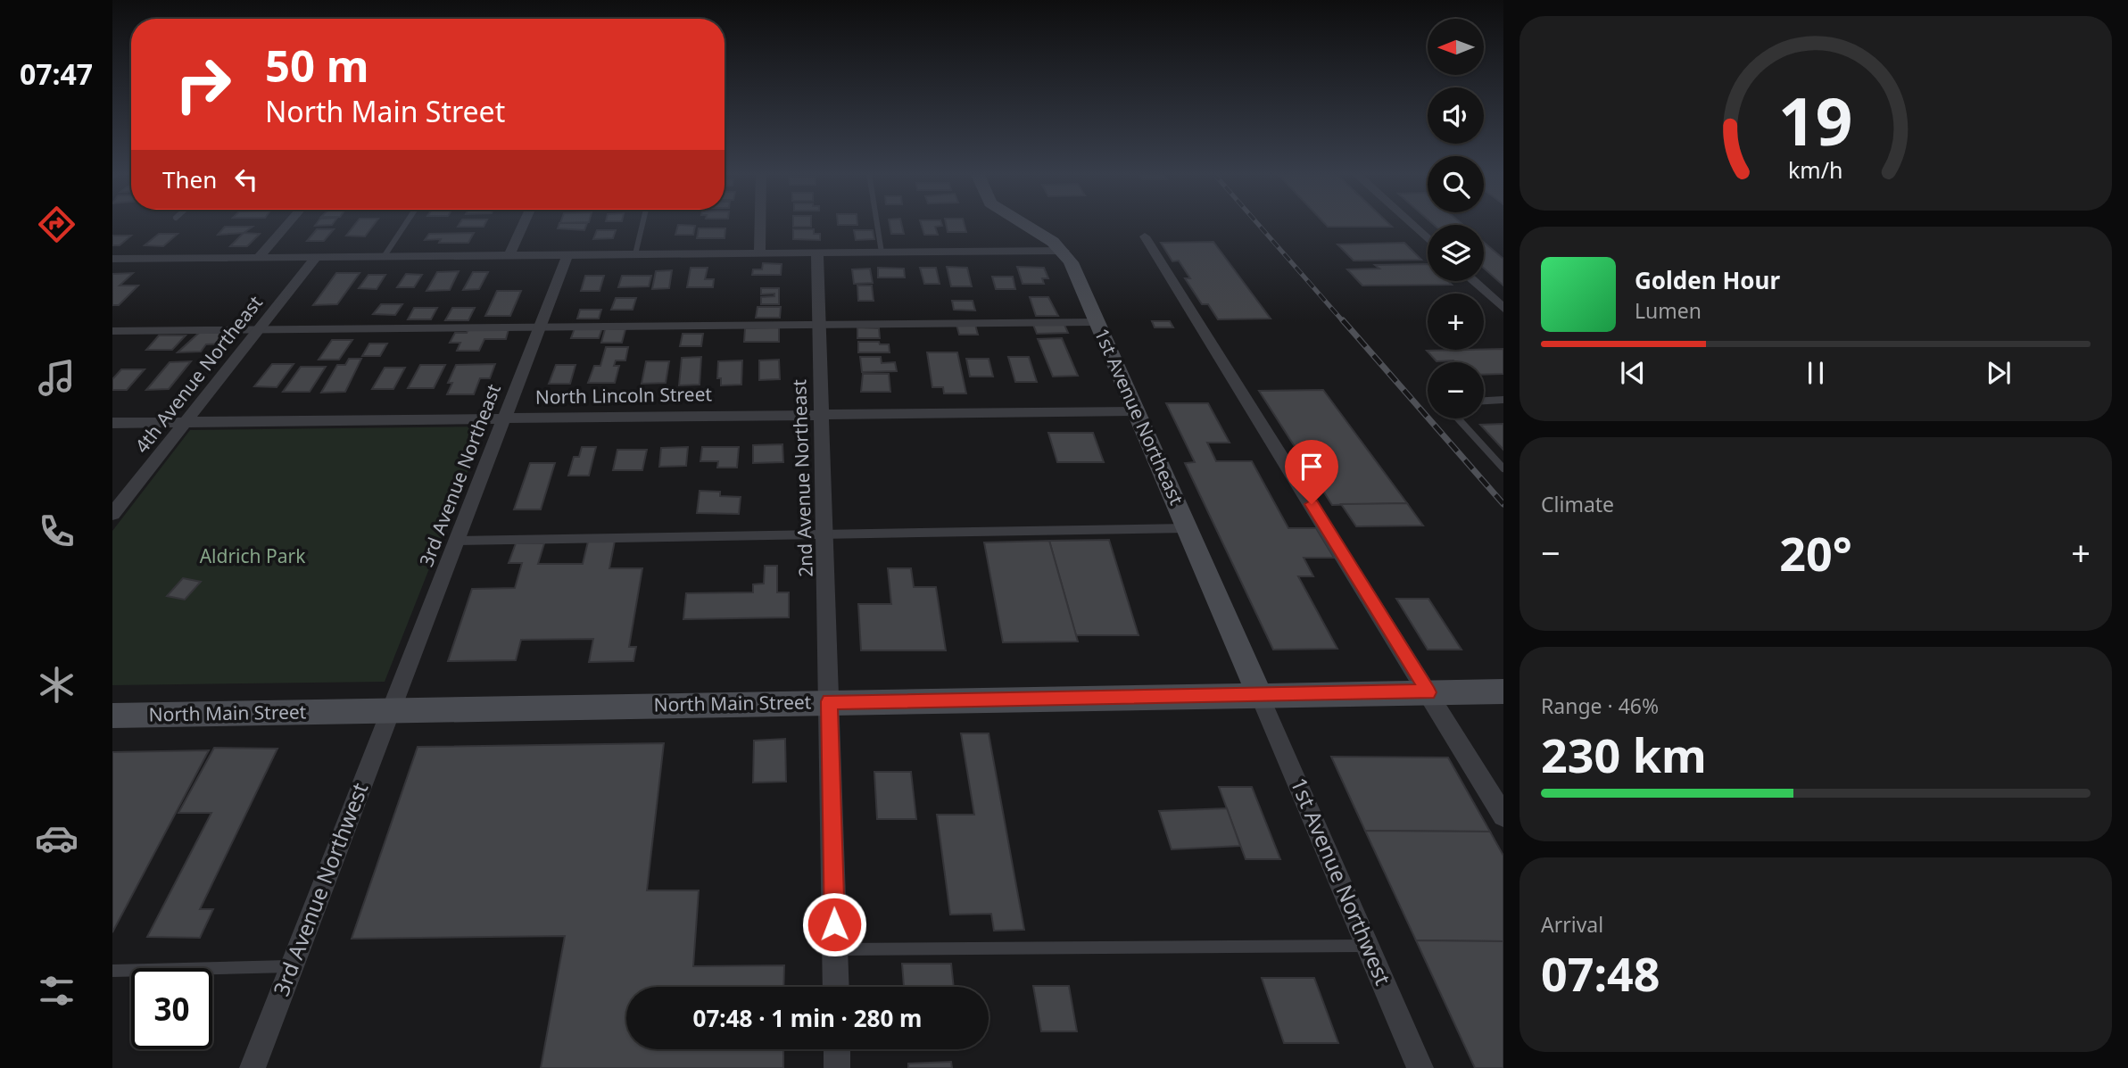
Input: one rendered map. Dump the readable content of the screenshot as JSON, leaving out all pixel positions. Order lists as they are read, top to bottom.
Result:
{
  "streets": {
    "street": [
      "4th Avenue Northeast",
      "North Lincoln Street",
      "1st Avenue Northeast",
      "3rd Avenue Northeast",
      "2nd Avenue Northeast",
      "North Main Street",
      "1st Avenue Northwest",
      "3rd Avenue Northwest"
    ]
  },
  "crossings": [
    ["4th Avenue Northeast", "North Lincoln Street"],
    ["North Lincoln Street", "1st Avenue Northeast"],
    ["North Lincoln Street", "3rd Avenue Northeast"],
    ["North Lincoln Street", "2nd Avenue Northeast"],
    ["1st Avenue Northeast", "North Main Street"],
    ["1st Avenue Northeast", "1st Avenue Northwest"],
    ["3rd Avenue Northeast", "North Main Street"],
    ["3rd Avenue Northeast", "3rd Avenue Northwest"],
    ["2nd Avenue Northeast", "North Main Street"],
    ["North Main Street", "1st Avenue Northwest"],
    ["North Main Street", "3rd Avenue Northwest"]
  ],
  "parks": ["Aldrich Park"],
  "north": "left",
  "page": {
    "tabs": "07:47",
    "map_buttons": ["+", "−"],
    "turn": ["50 m", "North Main Street"],
    "then": "Then",
    "song": ["Golden Hour", "Lumen"],
    "tile": [
      "Climate",
      ["Range · 46%", "230 km"],
      ["Arrival", "07:48"]
    ],
    "heat": ["−", "20°", "+"],
    "limit": "30",
    "trip": "07:48 · 1 min · 280 m",
    "gauge": ["19", "km/h"]
  }
}
